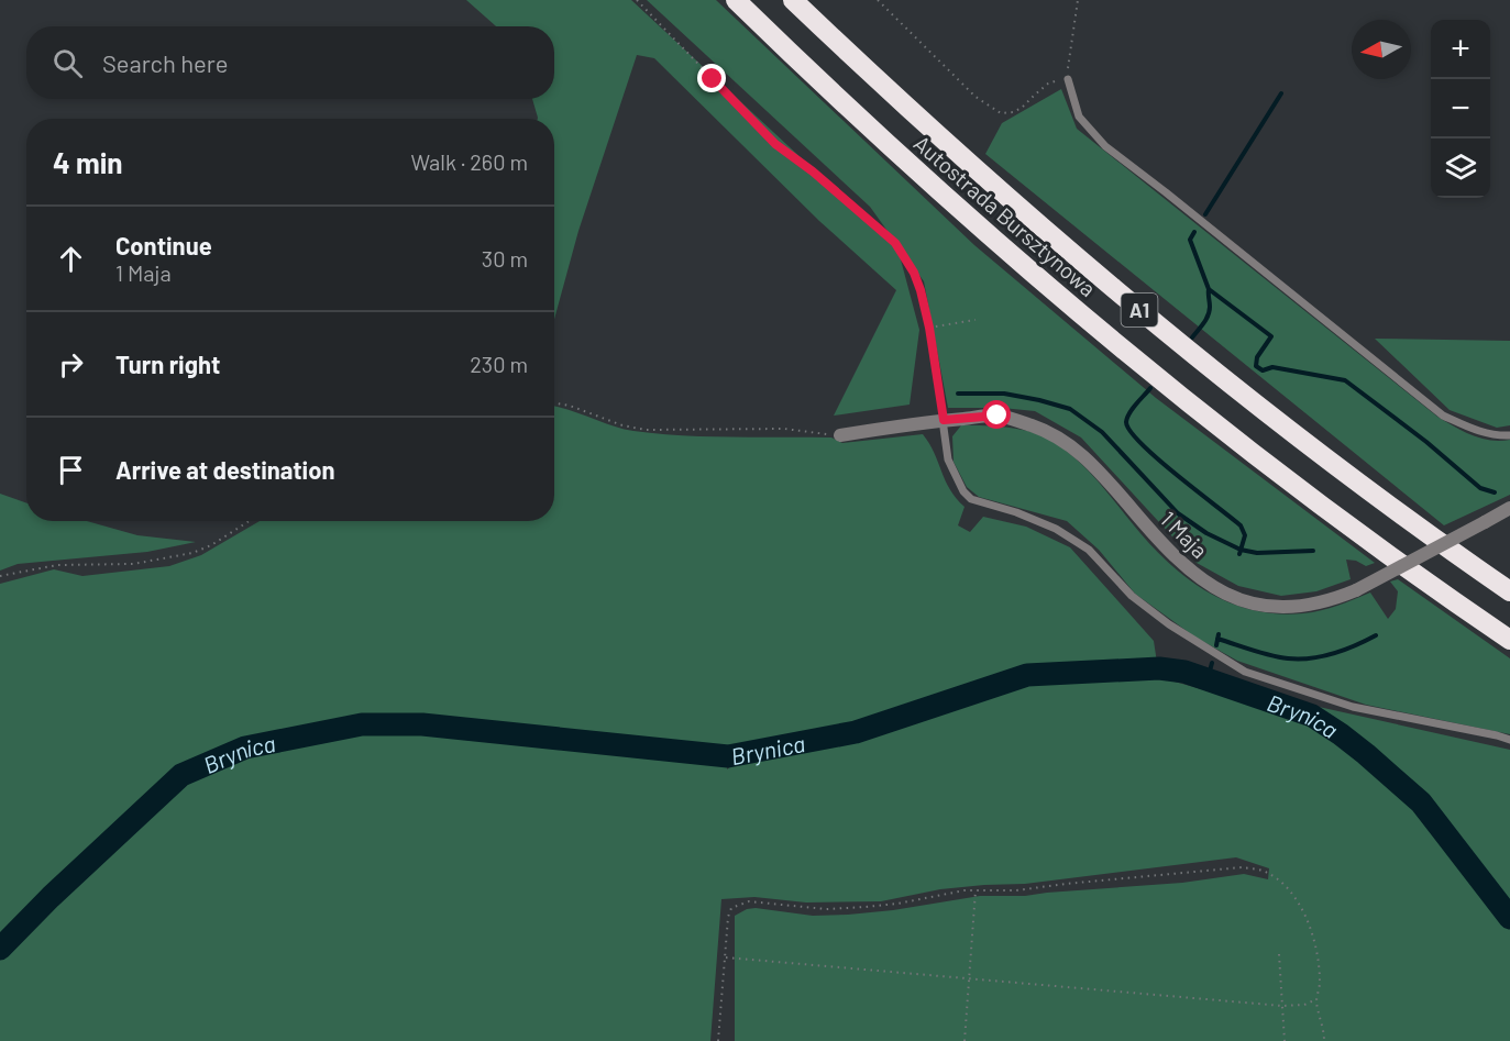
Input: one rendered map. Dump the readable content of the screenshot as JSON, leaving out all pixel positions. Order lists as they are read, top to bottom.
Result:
{
  "streets": {
    "highway": ["Autostrada Bursztynowa", "A1"],
    "street": ["1 Maja"]
  },
  "water": ["Brynica"],
  "north": "left",
  "page": {
    "map_buttons": ["+", "−"],
    "search": "Search here",
    "heading": ["4 min", "Walk · 260 m"],
    "list": [
      ["Continue", "1 Maja", "30 m"],
      ["Turn right", "230 m"],
      "Arrive at destination"
    ]
  }
}
